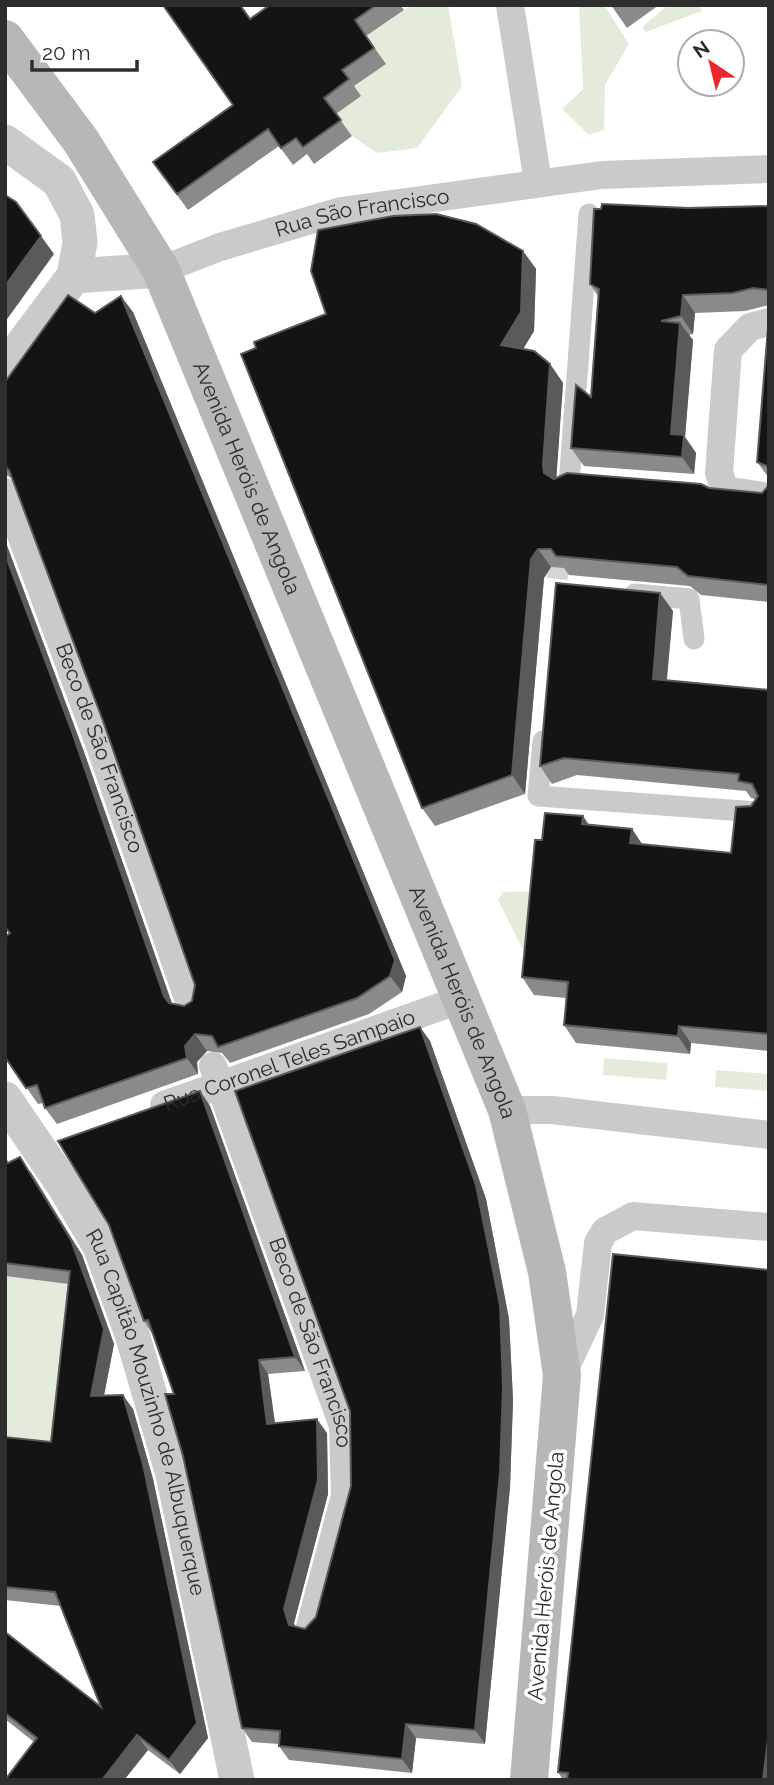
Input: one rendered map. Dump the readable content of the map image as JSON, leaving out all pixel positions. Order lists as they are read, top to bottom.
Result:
{
  "streets": {
    "main road": ["Avenida Heróis de Angola"],
    "street": [
      "Rua São Francisco",
      "Beco de São Francisco",
      "Rua Coronel Teles Sampaio",
      "Rua Capitão Mouzinho de Albuquerque"
    ]
  },
  "crossings": [
    ["Rua São Francisco", "Avenida Heróis de Angola"],
    ["Avenida Heróis de Angola", "Rua Coronel Teles Sampaio"],
    ["Beco de São Francisco", "Rua Coronel Teles Sampaio"]
  ],
  "scale_bar": "20 m",
  "north": "top left"
}
